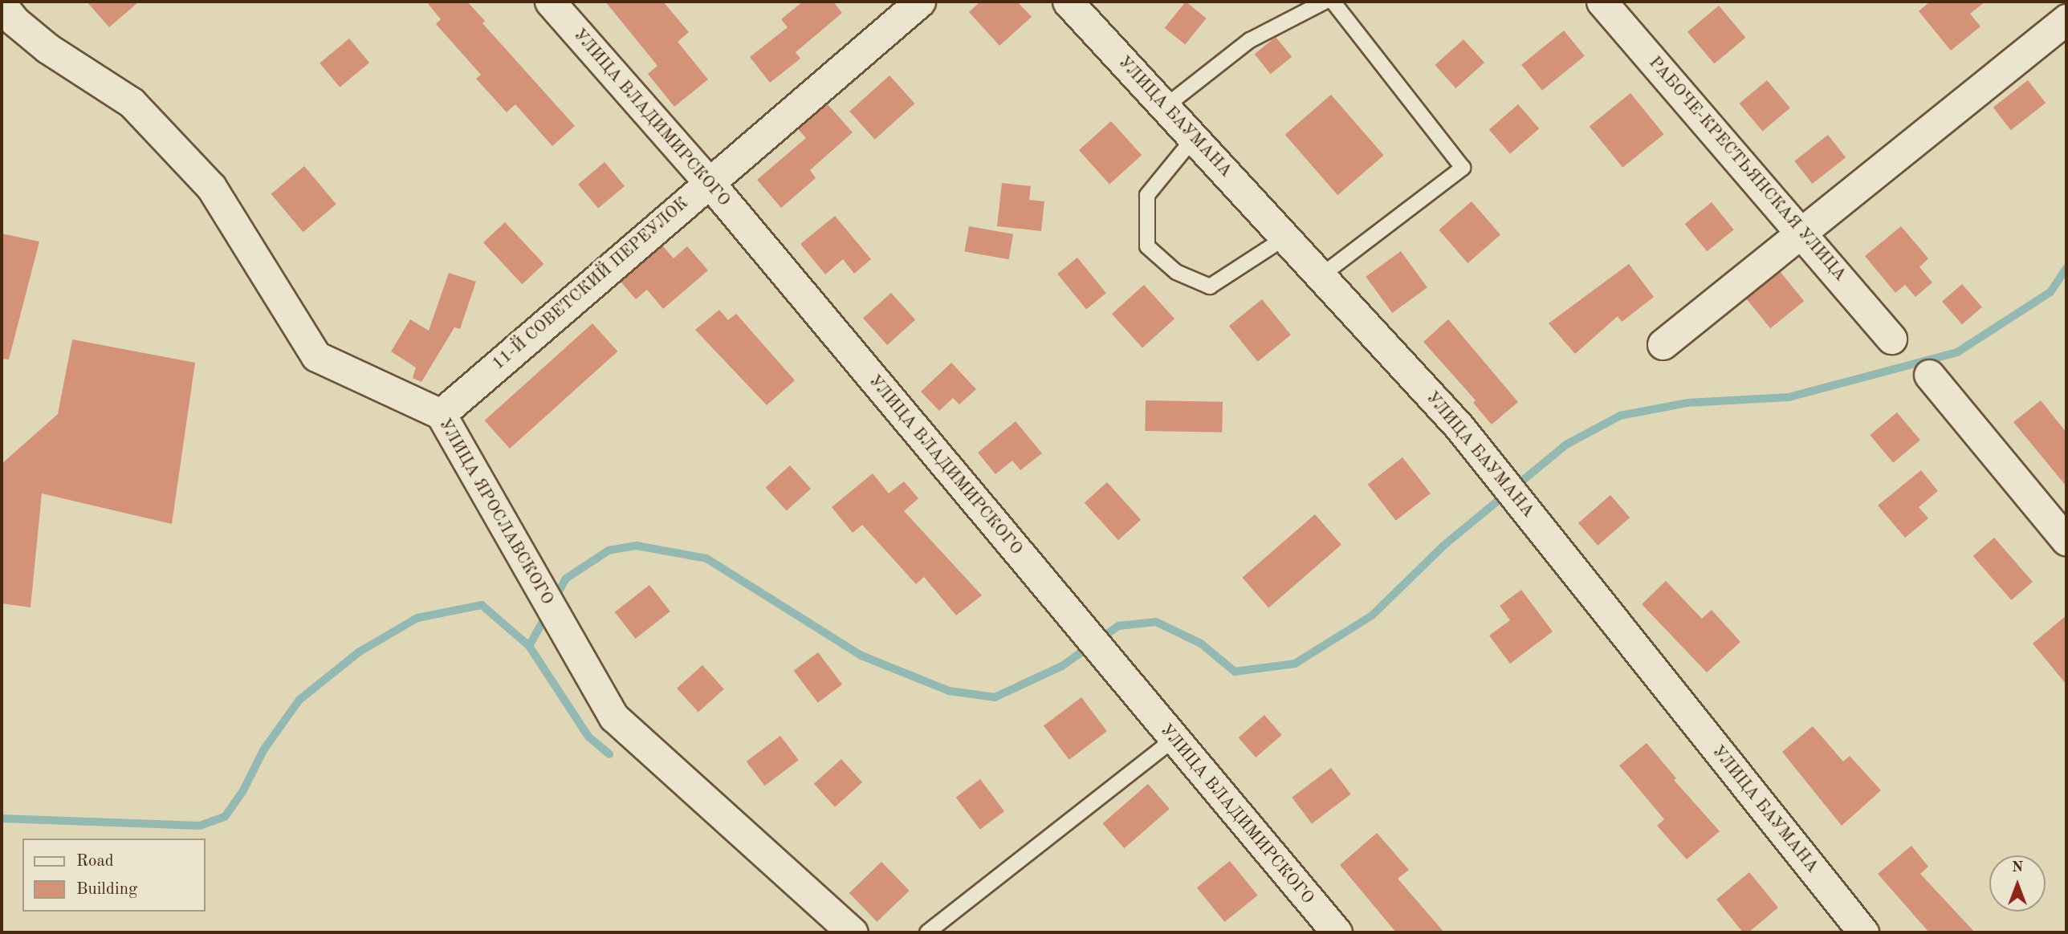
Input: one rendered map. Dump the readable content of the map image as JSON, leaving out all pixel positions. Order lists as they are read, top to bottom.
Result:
{
  "streets": {
    "street": [
      "УЛИЦА БАУМАНА",
      "УЛИЦА ВЛАДИМИРСКОГО",
      "РАБОЧЕ-КРЕСТЬЯНСКАЯ УЛИЦА",
      "11-Й СОВЕТСКИЙ ПЕРЕУЛОК",
      "УЛИЦА ЯРОСЛАВСКОГО"
    ]
  },
  "crossings": [
    ["УЛИЦА ВЛАДИМИРСКОГО", "11-Й СОВЕТСКИЙ ПЕРЕУЛОК"],
    ["11-Й СОВЕТСКИЙ ПЕРЕУЛОК", "УЛИЦА ЯРОСЛАВСКОГО"]
  ],
  "legend": ["Road", "Building"],
  "north": "top"
}
